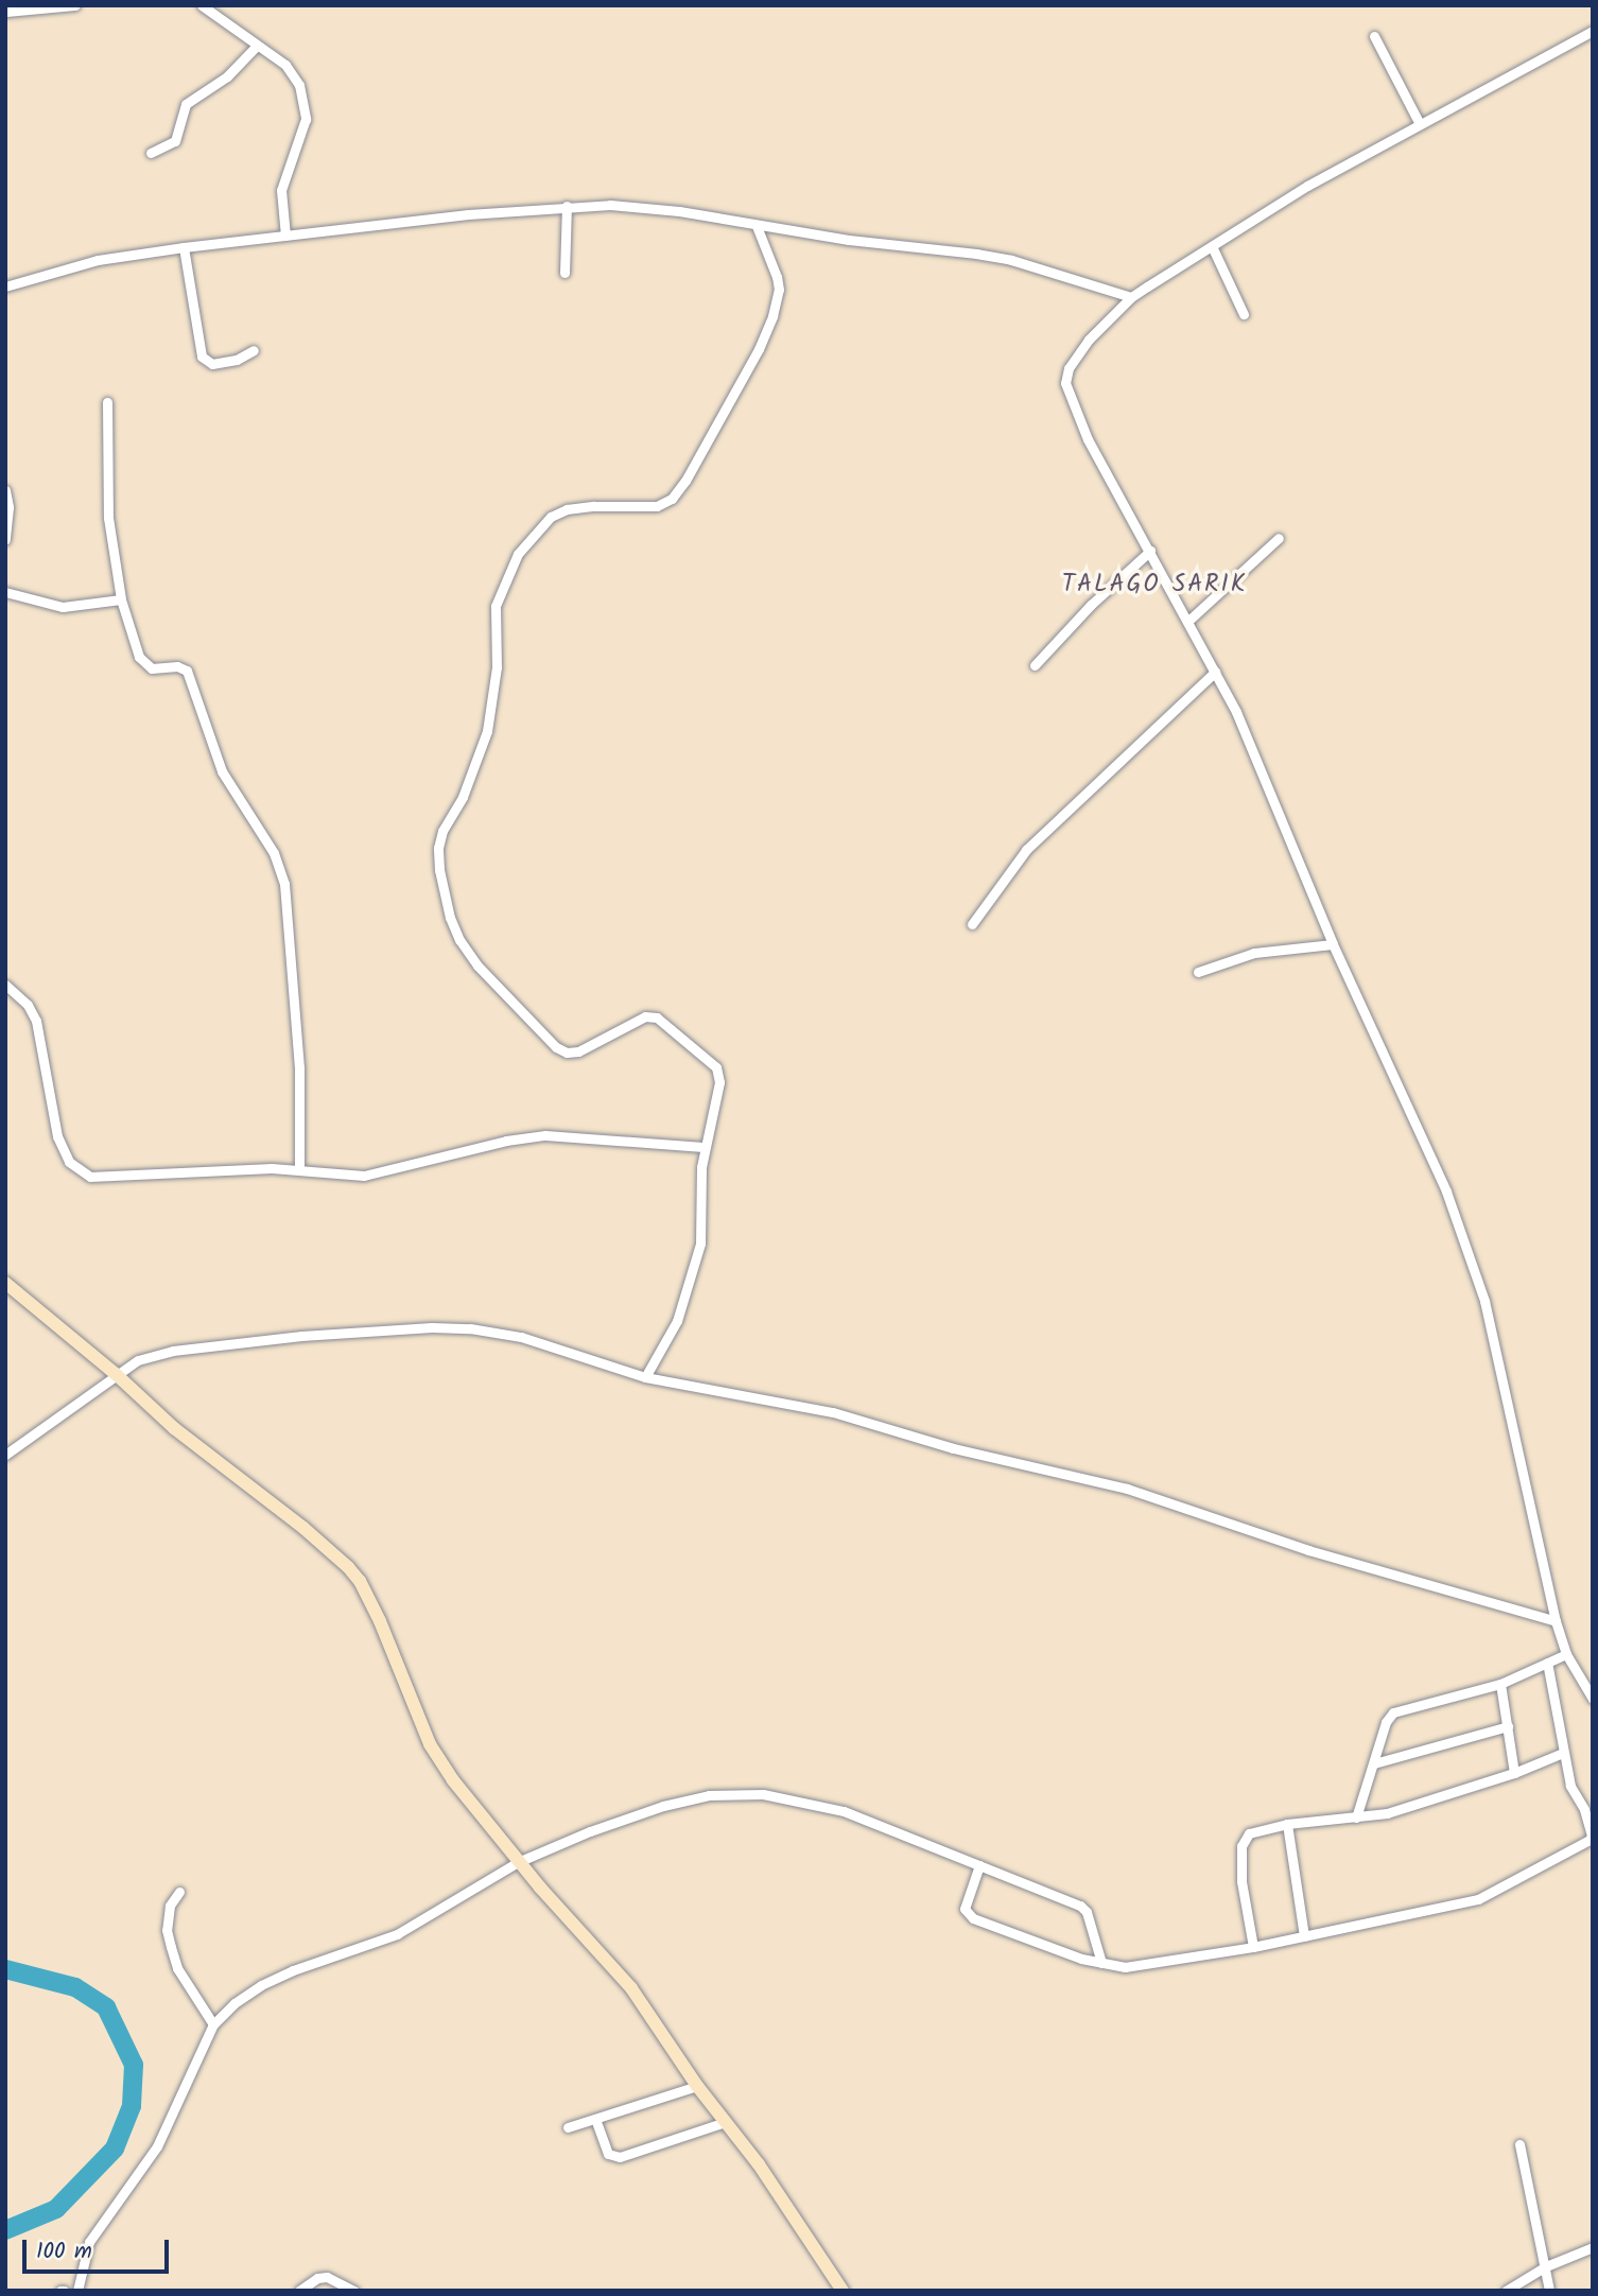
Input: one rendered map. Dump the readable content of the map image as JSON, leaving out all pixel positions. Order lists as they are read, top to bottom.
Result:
{
  "districts": ["TALAGO SARIK"],
  "scale_bar": "100 m"
}
